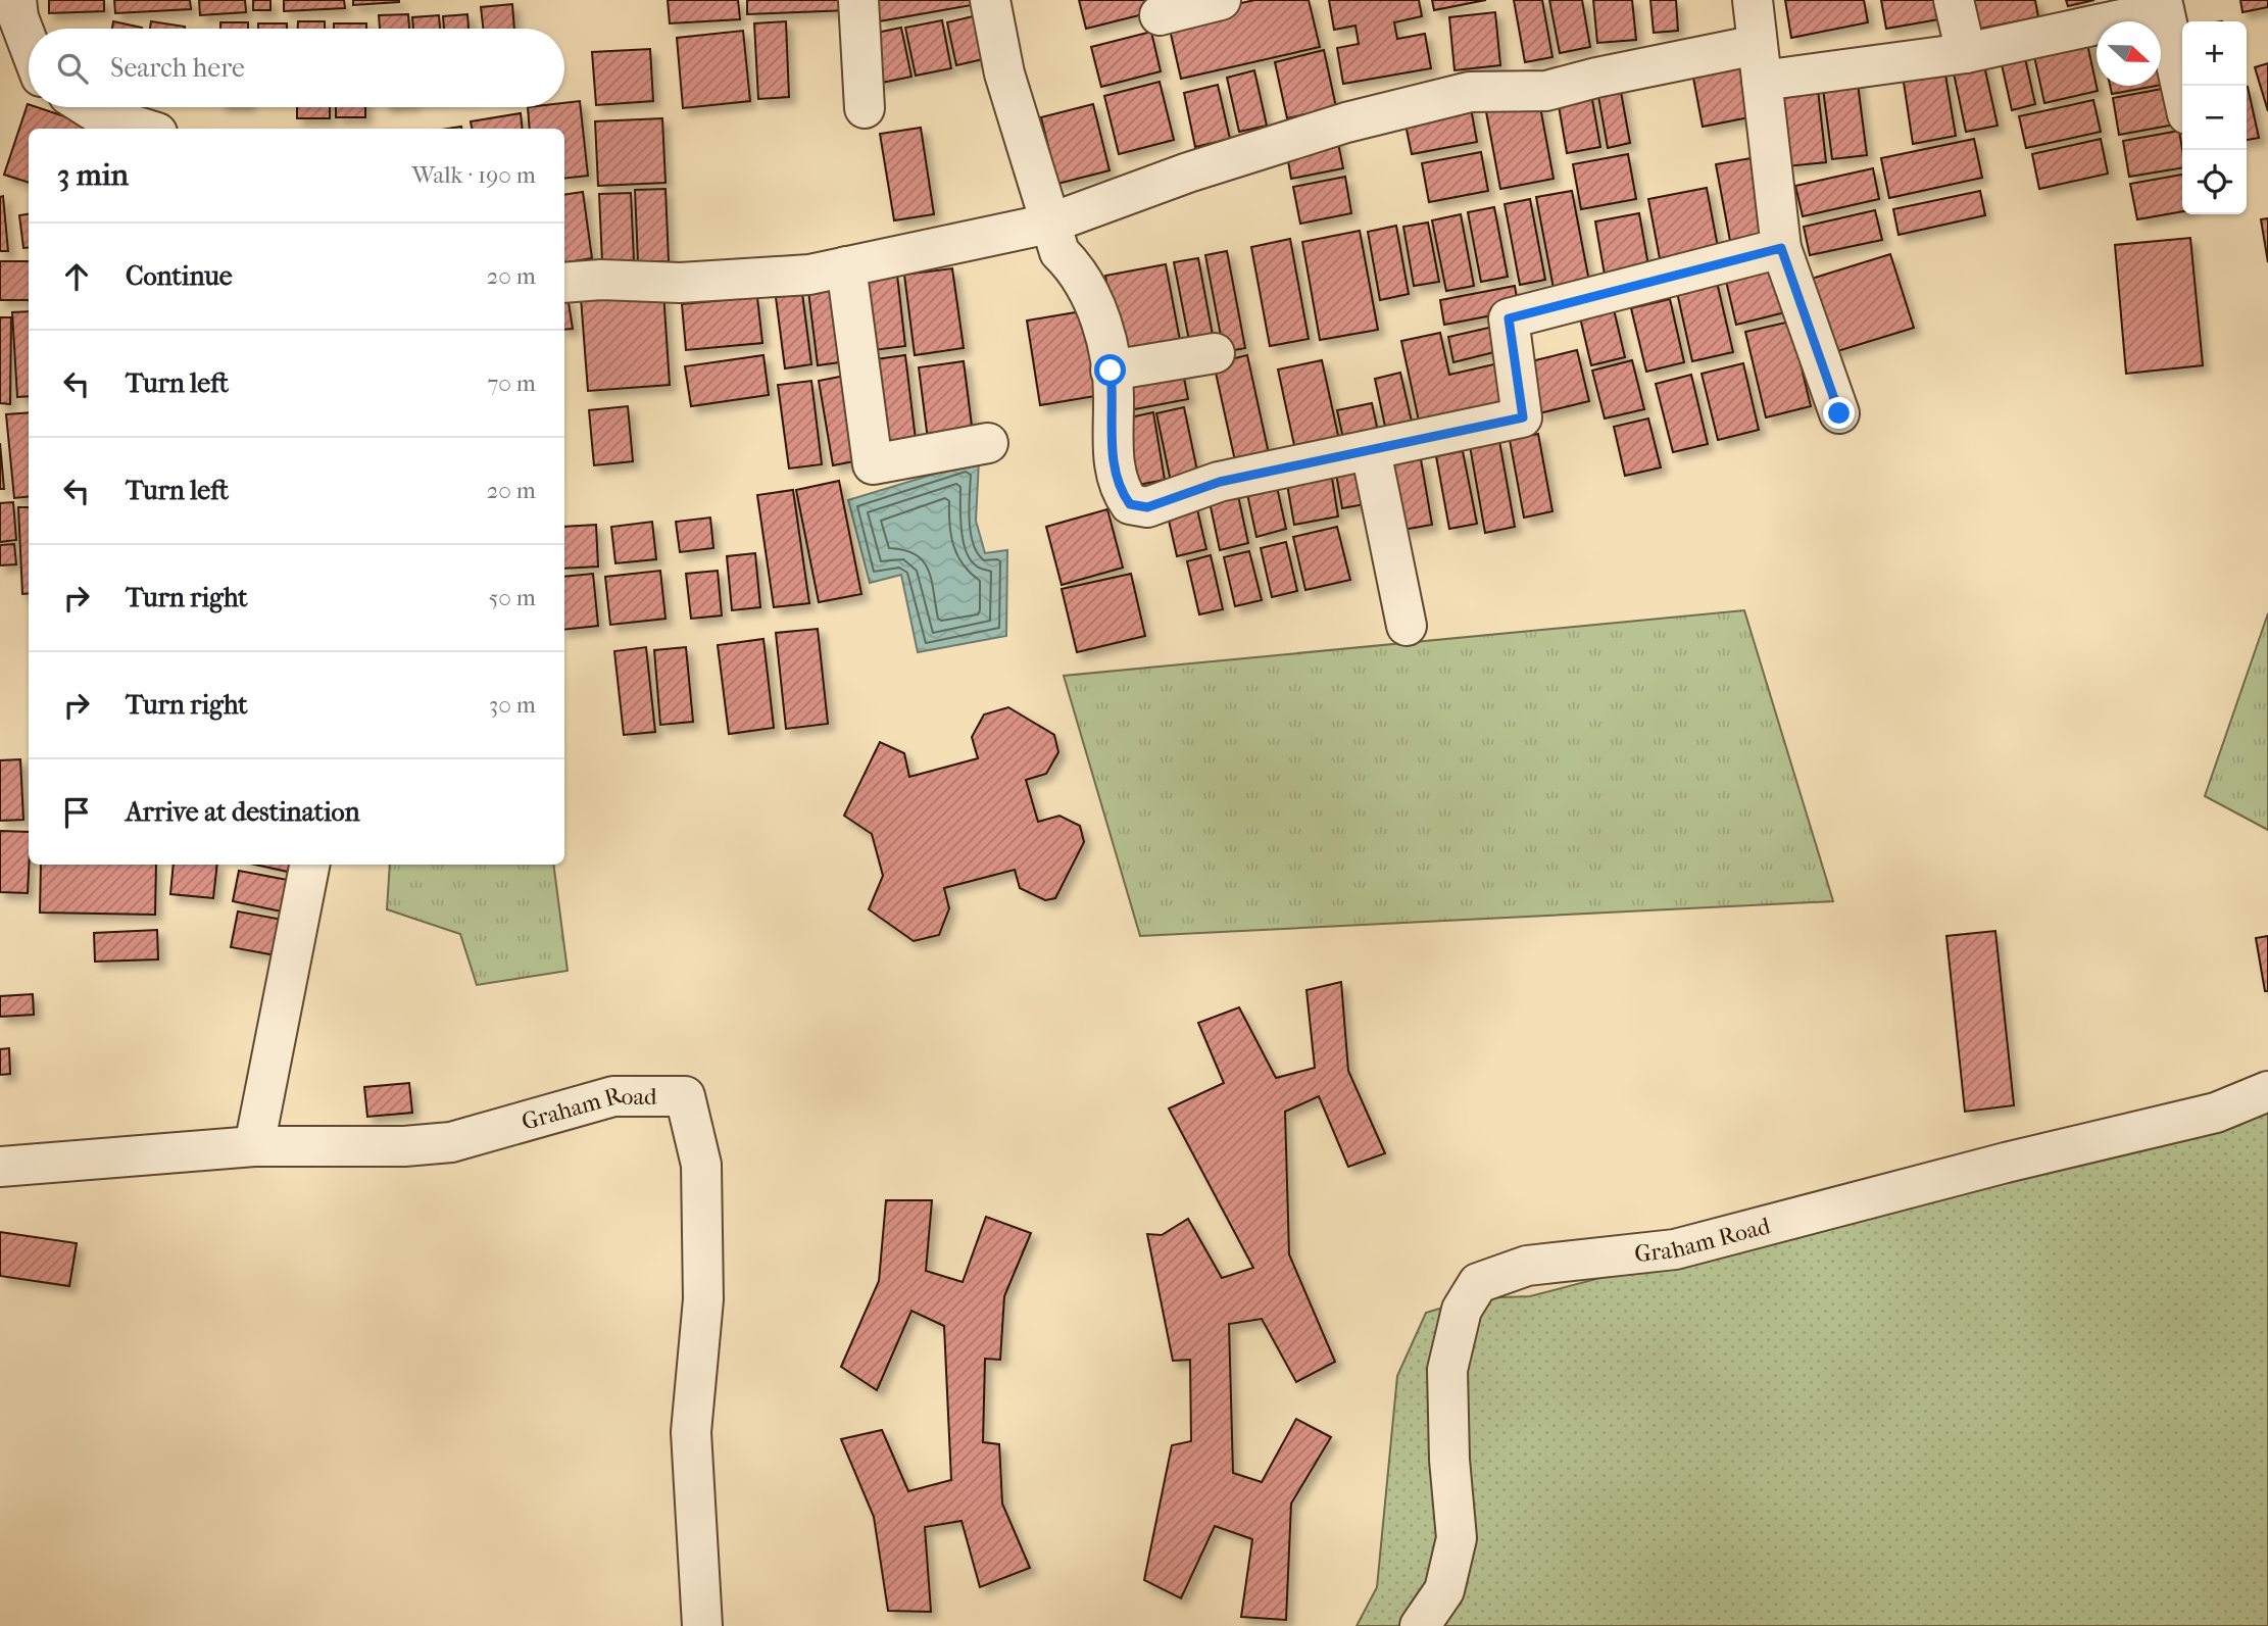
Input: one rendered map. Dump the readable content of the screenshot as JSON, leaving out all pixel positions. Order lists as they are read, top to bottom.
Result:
{
  "streets": {
    "street": ["Graham Road"]
  },
  "north": "right",
  "page": {
    "map_buttons": ["+", "−"],
    "search": "Search here",
    "heading": ["3 min", "Walk · 190 m"],
    "list": [
      ["Continue", "20 m"],
      ["Turn left", "70 m"],
      ["Turn left", "20 m"],
      ["Turn right", "50 m"],
      ["Turn right", "30 m"],
      "Arrive at destination"
    ]
  }
}
